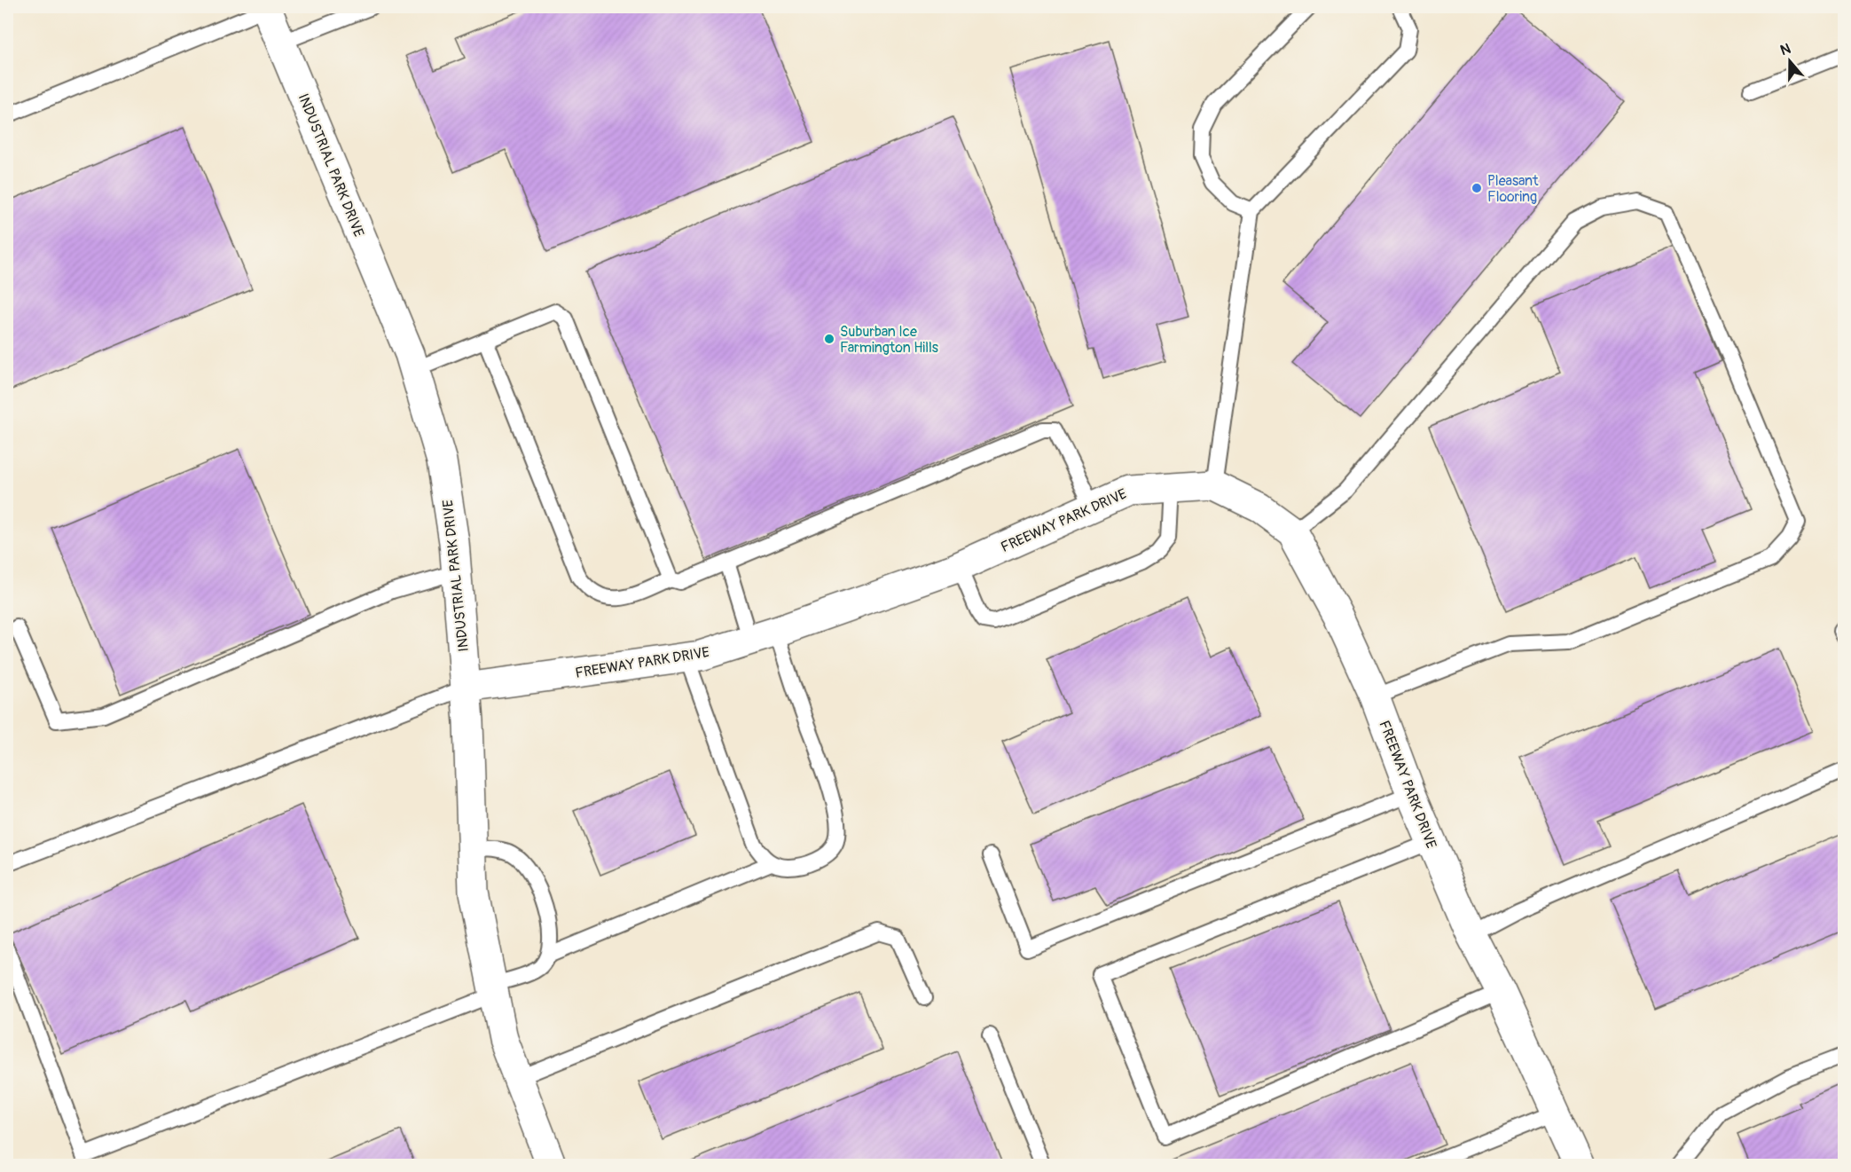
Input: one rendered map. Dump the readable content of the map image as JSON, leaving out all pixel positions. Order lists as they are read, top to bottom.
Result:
{
  "streets": {
    "street": ["INDUSTRIAL PARK DRIVE", "FREEWAY PARK DRIVE"]
  },
  "crossings": [
    ["INDUSTRIAL PARK DRIVE", "FREEWAY PARK DRIVE"]
  ],
  "places": ["Pleasant Flooring", "Suburban Ice Farmington Hills"],
  "north": "top"
}
